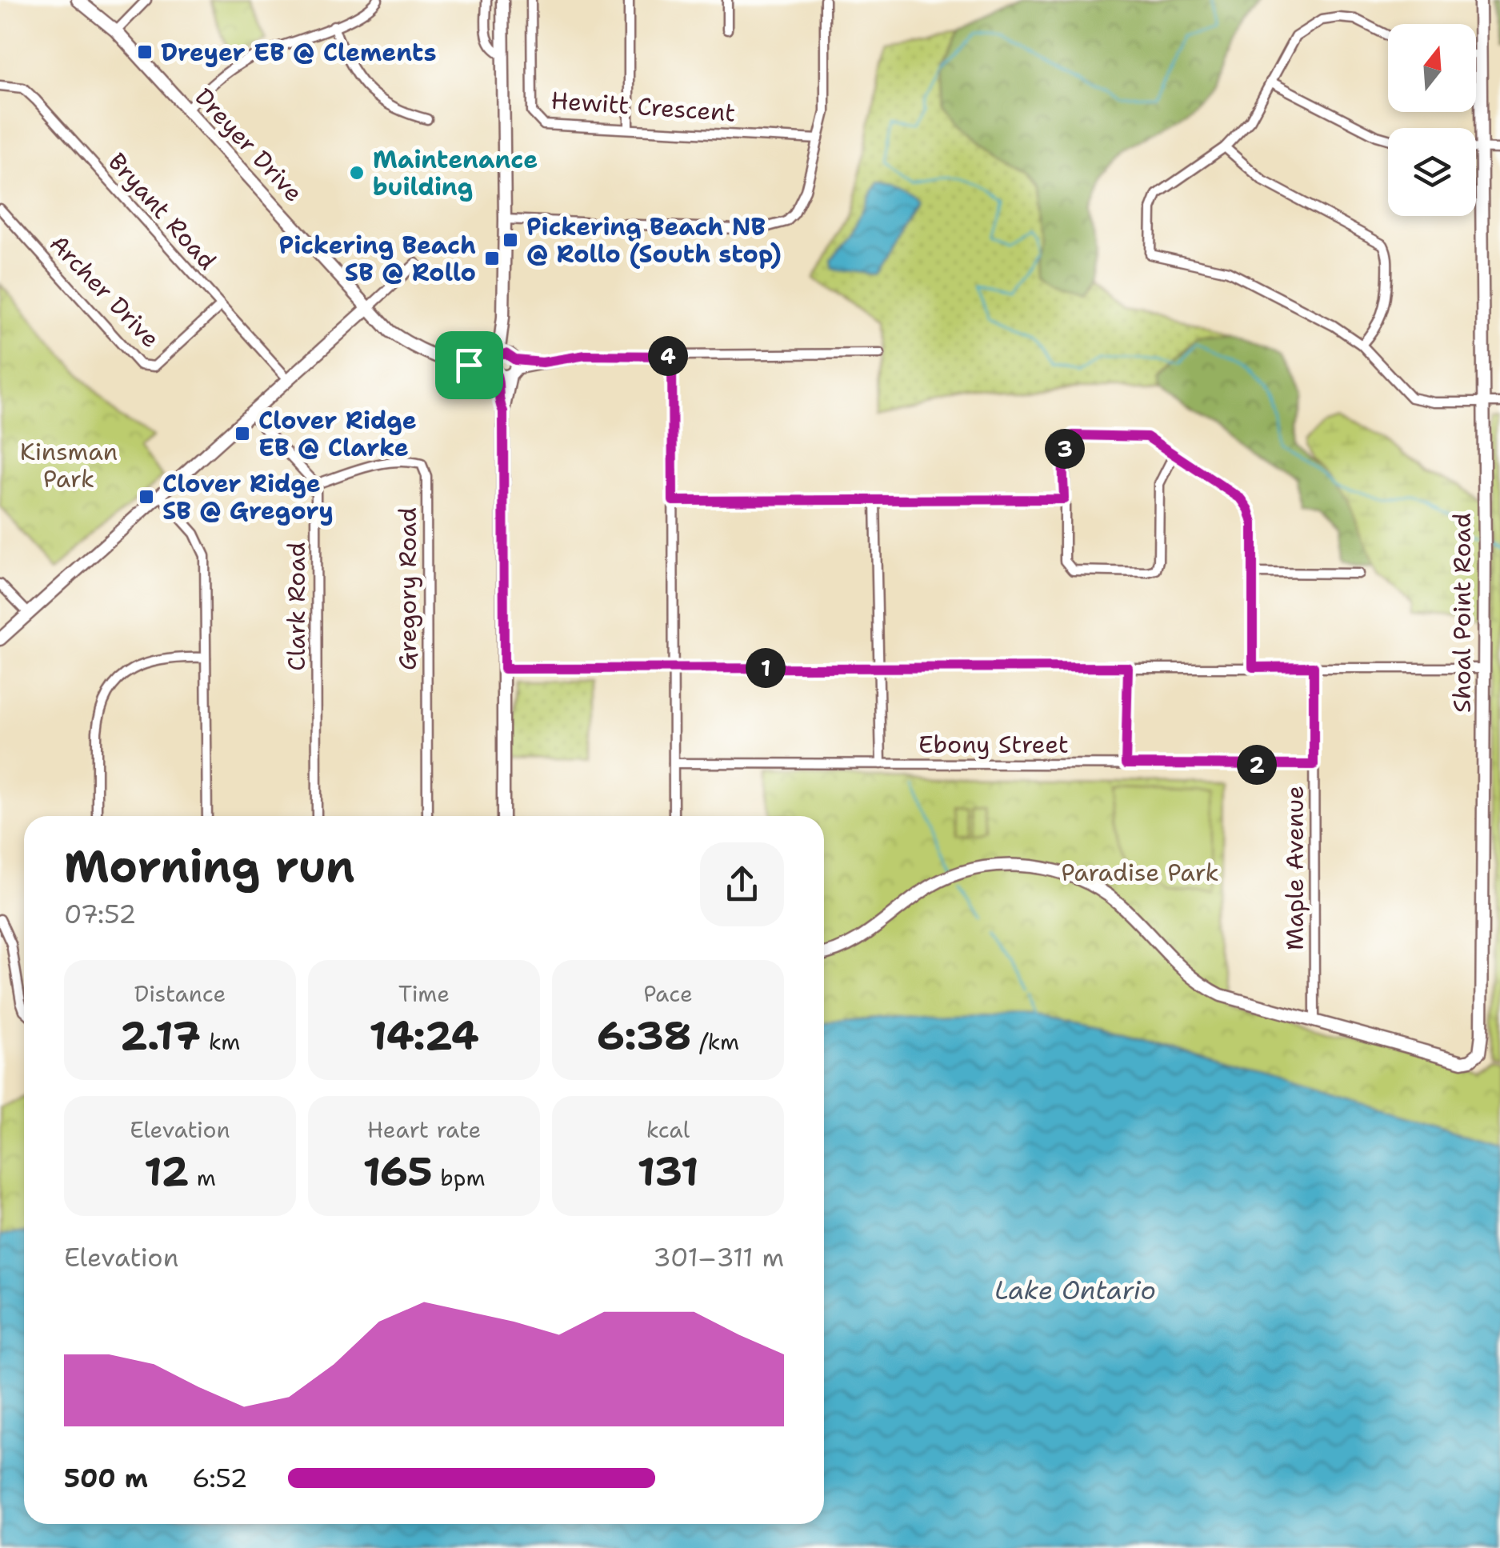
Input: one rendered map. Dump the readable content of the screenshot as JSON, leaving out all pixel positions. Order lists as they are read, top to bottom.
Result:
{
  "streets": {
    "street": [
      "Hewitt Crescent",
      "Dreyer Drive",
      "Bryant Road",
      "Archer Drive",
      "Gregory Road",
      "Clark Road",
      "Shoal Point Road",
      "Ebony Street",
      "Maple Avenue"
    ]
  },
  "crossings": [
    ["Bryant Road", "Archer Drive"],
    ["Gregory Road", "Clark Road"],
    ["Shoal Point Road", "Maple Avenue"],
    ["Ebony Street", "Maple Avenue"]
  ],
  "water": ["Lake Ontario"],
  "parks": ["Kinsman Park", "Paradise Park"],
  "places": {
    "transit": [
      "Dreyer EB @ Clements",
      "Pickering Beach NB @ Rollo (South stop)",
      "Pickering Beach SB @ Rollo",
      "Clover Ridge EB @ Clarke",
      "Clover Ridge SB @ Gregory"
    ],
    "other": ["Maintenance building"]
  },
  "north": "top",
  "page": {
    "pins": [
      "4",
      "3",
      "1",
      "2"
    ],
    "heading": ["Morning run", "07:52"],
    "stats": [
      ["Distance", "2.17 km"],
      ["Time", "14:24"],
      ["Pace", "6:38 /km"],
      ["Elevation", "12 m"],
      ["Heart rate", "165 bpm"],
      ["kcal", "131"]
    ],
    "chart": ["Elevation", "301–311 m"],
    "list": [
      {
        "name": "500 m",
        "note": "6:52"
      }
    ]
  }
}
